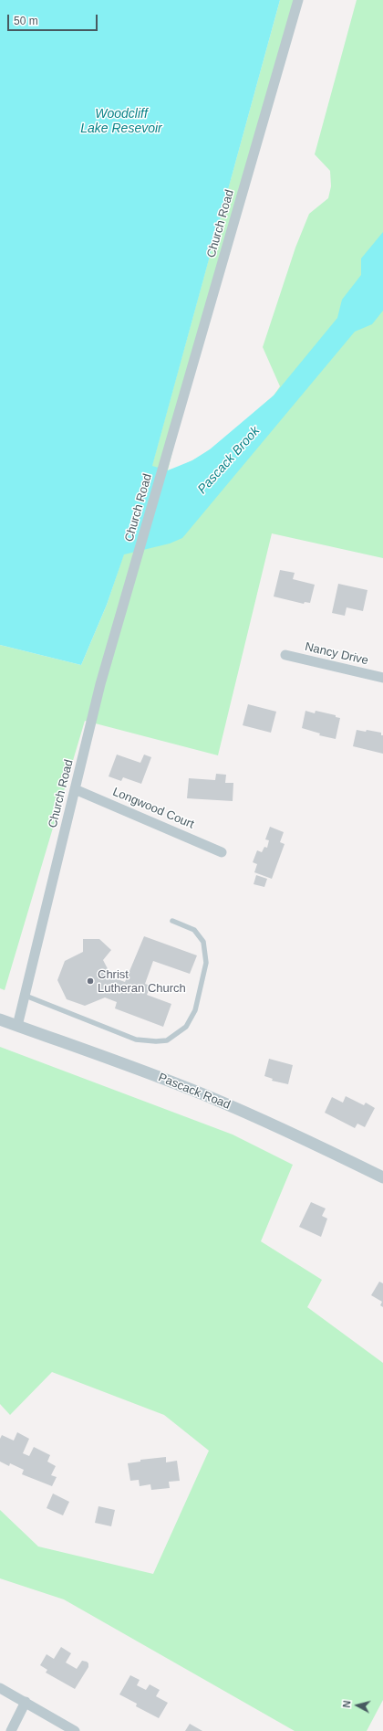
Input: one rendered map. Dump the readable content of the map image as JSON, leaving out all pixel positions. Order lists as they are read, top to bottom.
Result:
{
  "streets": {
    "street": [
      "Church Road",
      "Nancy Drive",
      "Longwood Court",
      "Pascack Road"
    ]
  },
  "crossings": [
    ["Church Road", "Longwood Court"],
    ["Church Road", "Pascack Road"]
  ],
  "water": ["Woodcliff Lake Resevoir", "Pascack Brook"],
  "places": ["Christ Lutheran Church"],
  "scale_bar": "50 m",
  "north": "left"
}
